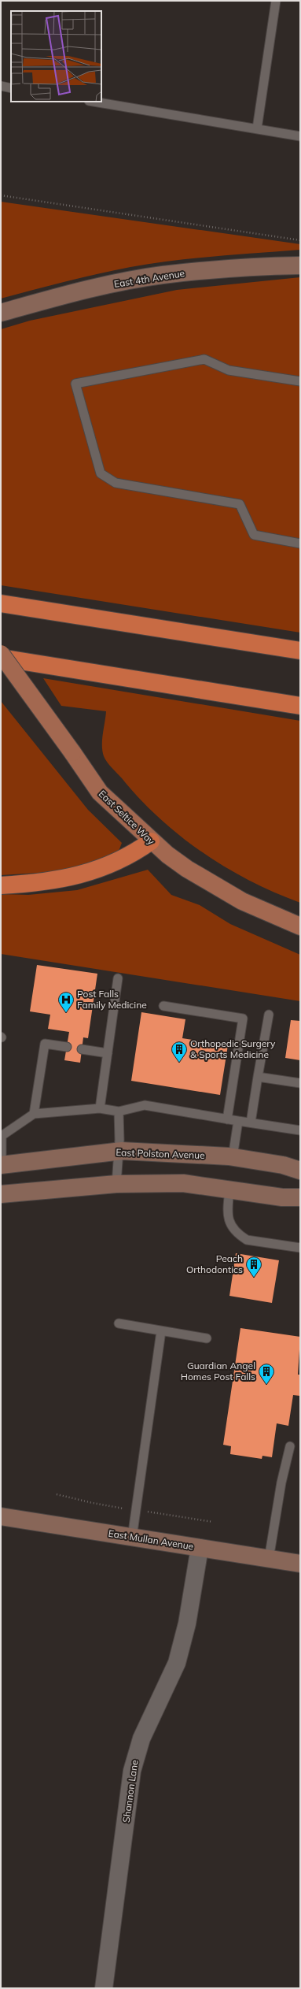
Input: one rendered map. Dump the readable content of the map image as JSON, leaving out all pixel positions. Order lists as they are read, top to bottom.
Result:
{
  "streets": {
    "main road": ["East Seltice Way"],
    "street": [
      "East 4th Avenue",
      "East Polston Avenue",
      "East Mullan Avenue",
      "Shannon Lane"
    ]
  },
  "crossings": [
    ["East Mullan Avenue", "Shannon Lane"]
  ],
  "places": {
    "hospital": ["Post Falls Family Medicine"],
    "building": ["Orthopedic Surgery & Sports Medicine", "Peach Orthodontics", "Guardian Angel Homes Post Falls"]
  }
}
